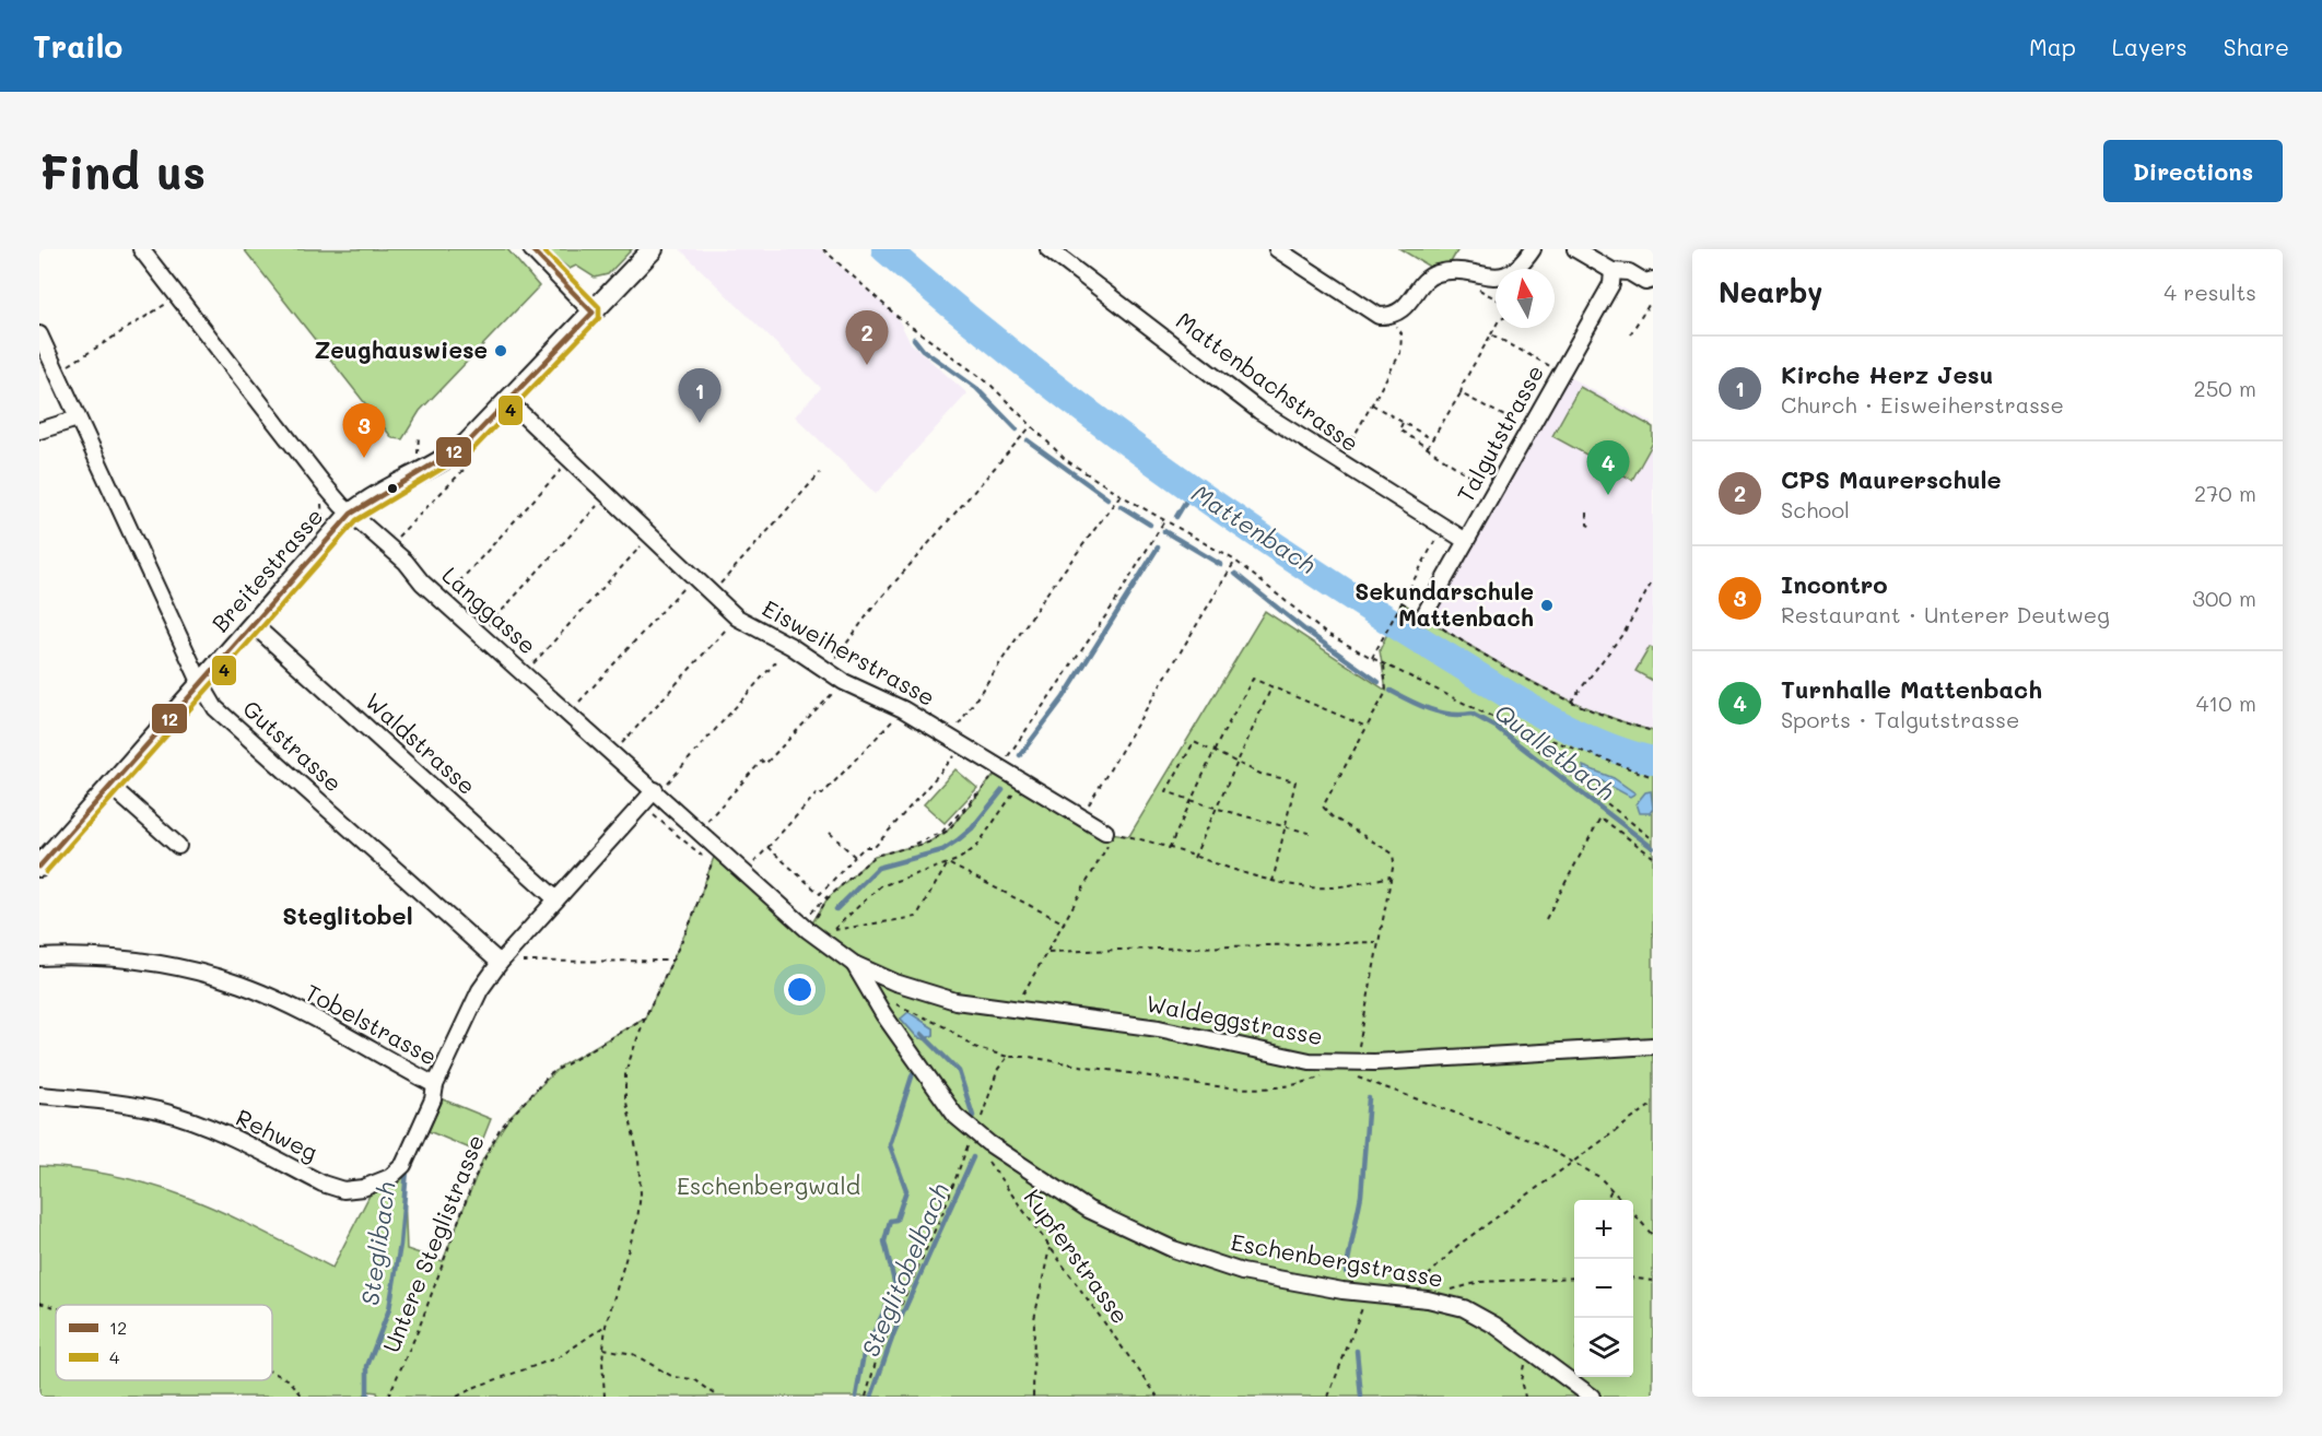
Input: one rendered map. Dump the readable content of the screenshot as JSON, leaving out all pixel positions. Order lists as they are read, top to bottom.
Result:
{
  "streets": {
    "main road": ["Breitestrasse"],
    "street": [
      "Mattenbachstrasse",
      "Talgutstrasse",
      "Langgasse",
      "Eisweiherstrasse",
      "Waldstrasse",
      "Gutstrasse",
      "Waldeggstrasse",
      "Tobelstrasse",
      "Rehweg",
      "Eschenbergstrasse"
    ],
    "path": ["Untere Steglistrasse", "Kupferstrasse"]
  },
  "crossings": [
    ["Mattenbachstrasse", "Talgutstrasse"],
    ["Breitestrasse", "Langgasse"],
    ["Breitestrasse", "Eisweiherstrasse"],
    ["Breitestrasse", "Waldstrasse"],
    ["Breitestrasse", "Gutstrasse"],
    ["Langgasse", "Waldeggstrasse"],
    ["Langgasse", "Tobelstrasse"],
    ["Langgasse", "Eschenbergstrasse"],
    ["Waldstrasse", "Tobelstrasse"],
    ["Gutstrasse", "Tobelstrasse"],
    ["Waldeggstrasse", "Eschenbergstrasse"],
    ["Tobelstrasse", "Rehweg"],
    ["Kupferstrasse", "Eschenbergstrasse"]
  ],
  "districts": ["Steglitobel"],
  "water": [
    "Mattenbach",
    "Qualletbach",
    "Steglibach",
    "Steglitobelbach"
  ],
  "parks": ["Eschenbergwald"],
  "places": ["Zeughauswiese", "Sekundarschule Mattenbach"],
  "lines": ["transit line 12", "transit line 4"],
  "legend": ["12", "4"],
  "north": "top",
  "page": {
    "header": "Trailo",
    "nav": ["Map", "Layers", "Share"],
    "buttons": "Directions",
    "title": "Find us",
    "heading": ["Nearby", "4 results"],
    "pins": [
      "2",
      "1",
      "3",
      "4"
    ],
    "list": [
      {
        "mark": "1",
        "name": "Kirche Herz Jesu",
        "note": "Church · Eisweiherstrasse",
        "value": "250 m"
      },
      {
        "mark": "2",
        "name": "CPS Maurerschule",
        "note": "School",
        "value": "270 m"
      },
      {
        "mark": "3",
        "name": "Incontro",
        "note": "Restaurant · Unterer Deutweg",
        "value": "300 m"
      },
      {
        "mark": "4",
        "name": "Turnhalle Mattenbach",
        "note": "Sports · Talgutstrasse",
        "value": "410 m"
      }
    ],
    "map_buttons": ["+", "−"]
  }
}
